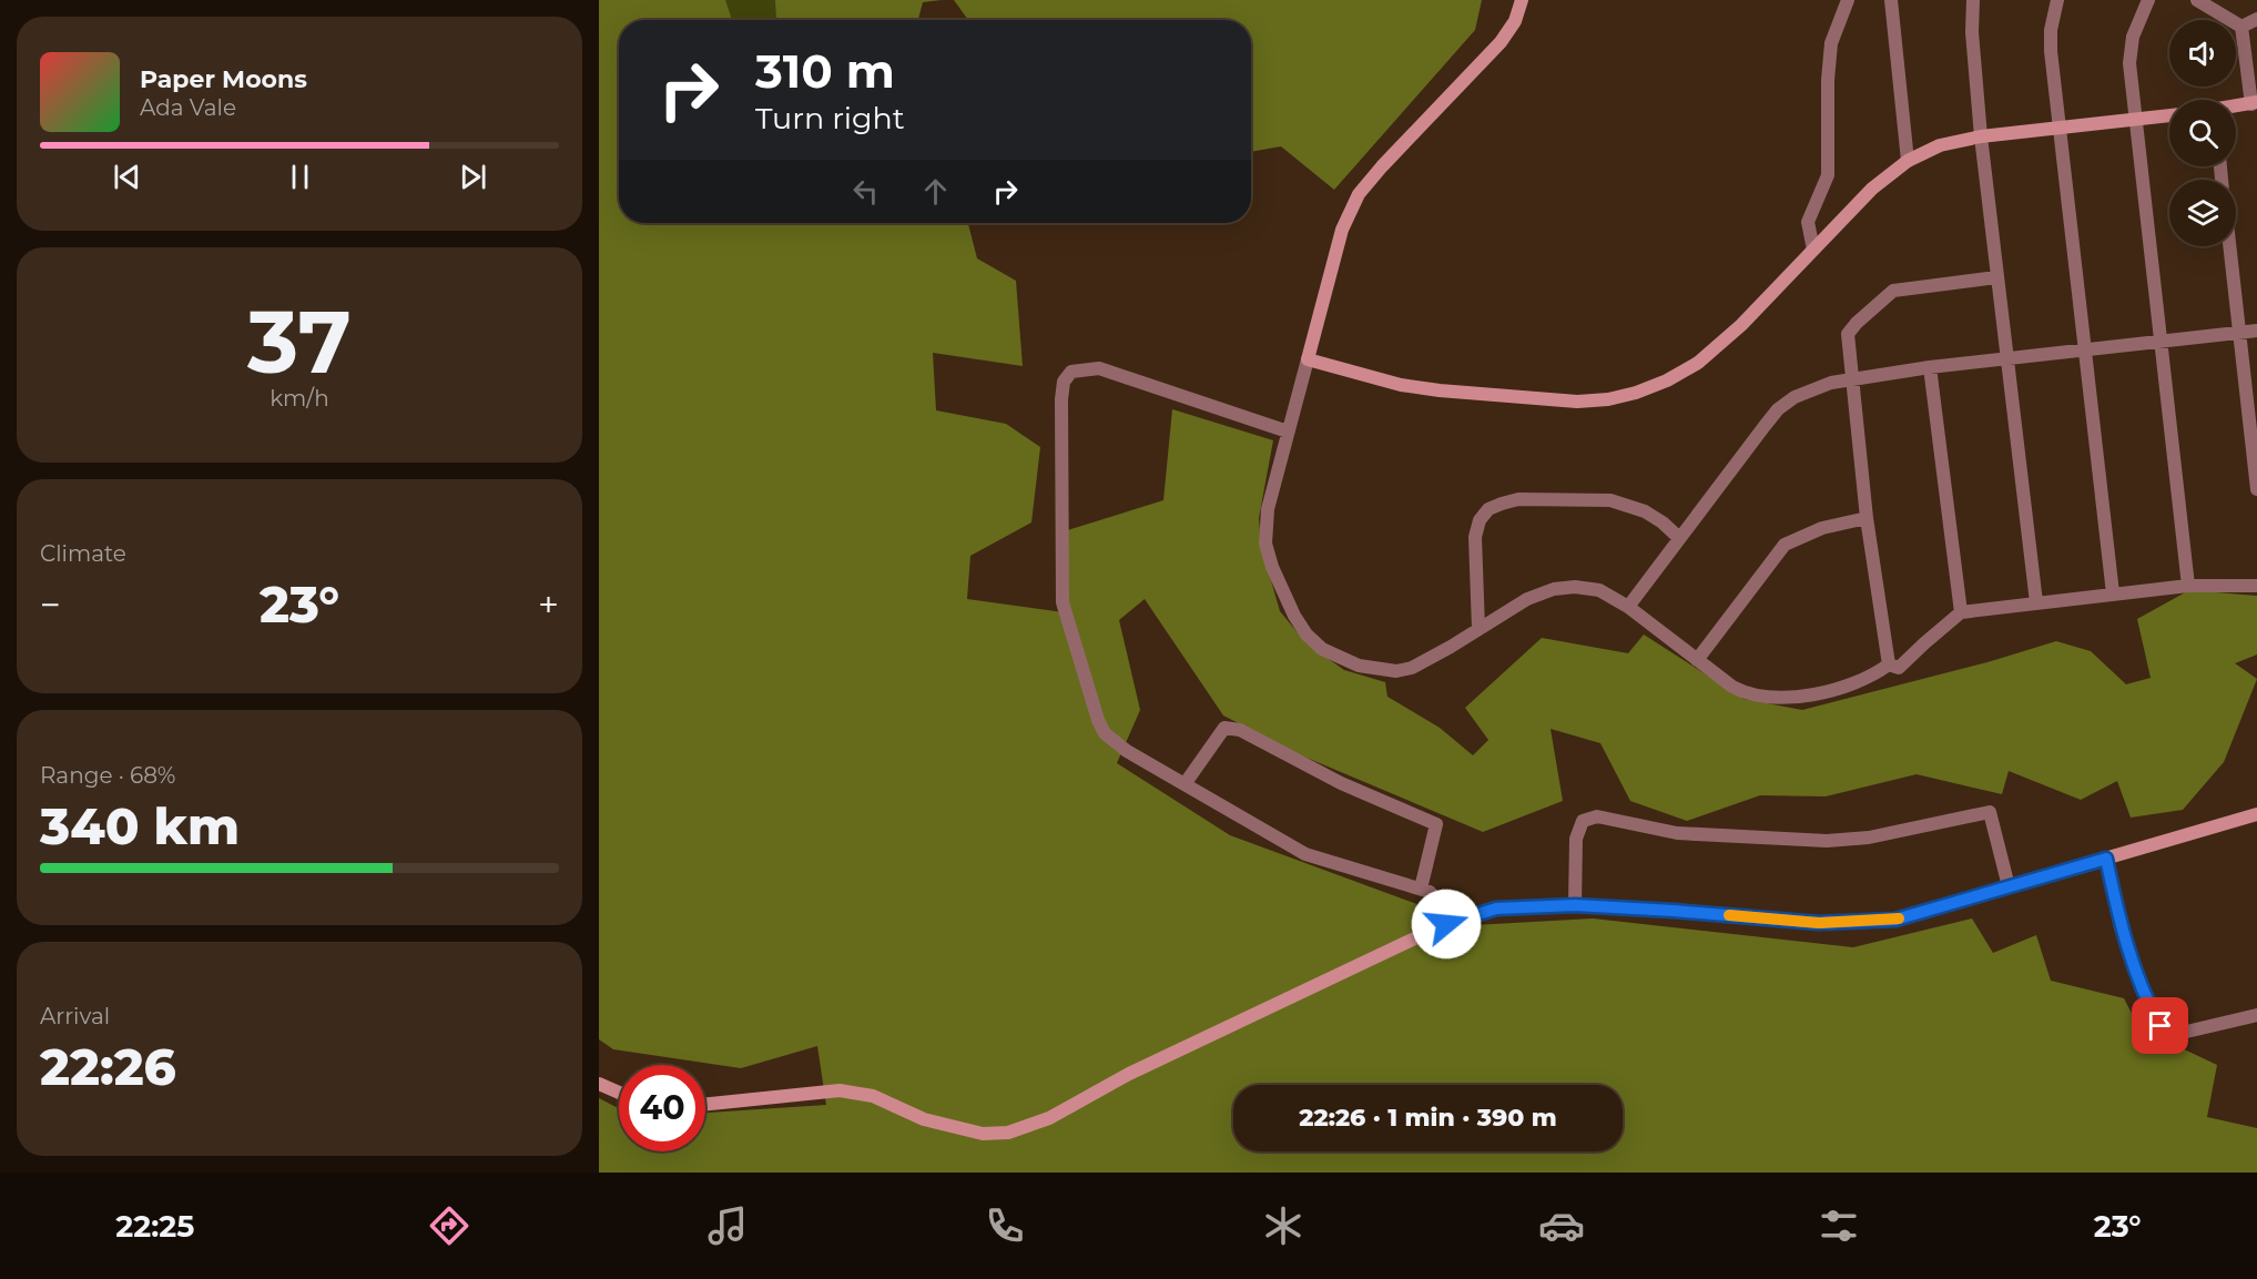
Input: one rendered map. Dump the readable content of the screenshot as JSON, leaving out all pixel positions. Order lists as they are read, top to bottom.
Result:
{
  "page": {
    "turn": ["310 m", "Turn right"],
    "song": ["Paper Moons", "Ada Vale"],
    "tile": [
      ["37", "km/h"],
      "Climate",
      ["Range · 68%", "340 km"],
      ["Arrival", "22:26"]
    ],
    "heat": ["−", "23°", "+"],
    "limit": "40",
    "trip": "22:26 · 1 min · 390 m",
    "tabs": ["22:25", "23°"]
  }
}
